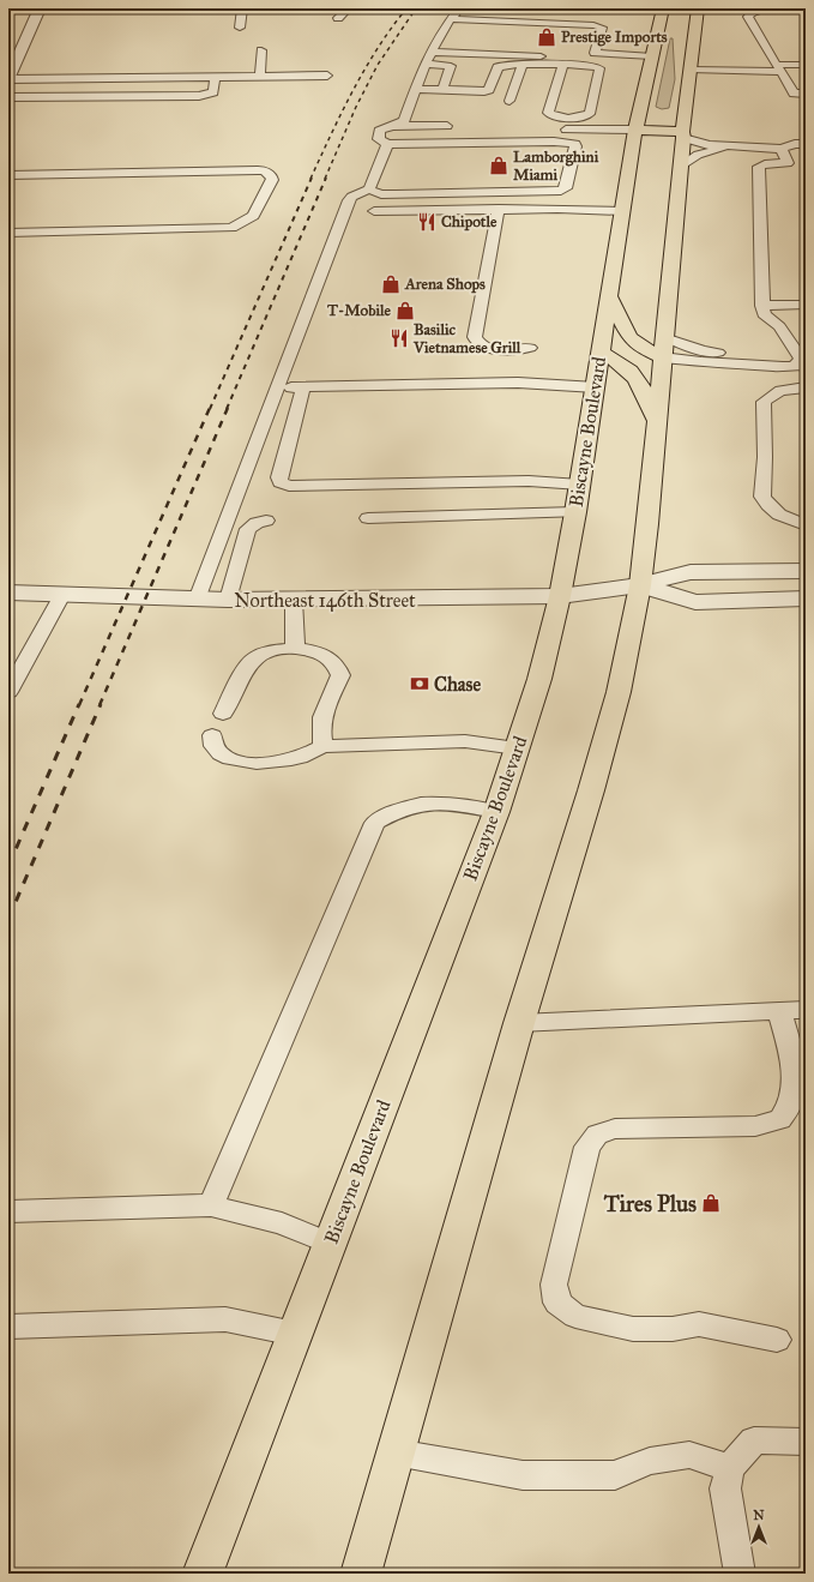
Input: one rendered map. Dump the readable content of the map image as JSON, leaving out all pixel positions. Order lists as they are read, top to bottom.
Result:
{
  "streets": {
    "main road": ["Biscayne Boulevard"],
    "street": ["Northeast 146th Street"]
  },
  "crossings": [
    ["Biscayne Boulevard", "Northeast 146th Street"]
  ],
  "places": {
    "shop": [
      "Prestige Imports",
      "Lamborghini Miami",
      "Arena Shops",
      "T-Mobile",
      "Tires Plus"
    ],
    "restaurant": ["Chipotle", "Basilic Vietnamese Grill"],
    "bank": ["Chase"]
  },
  "north": "top"
}
